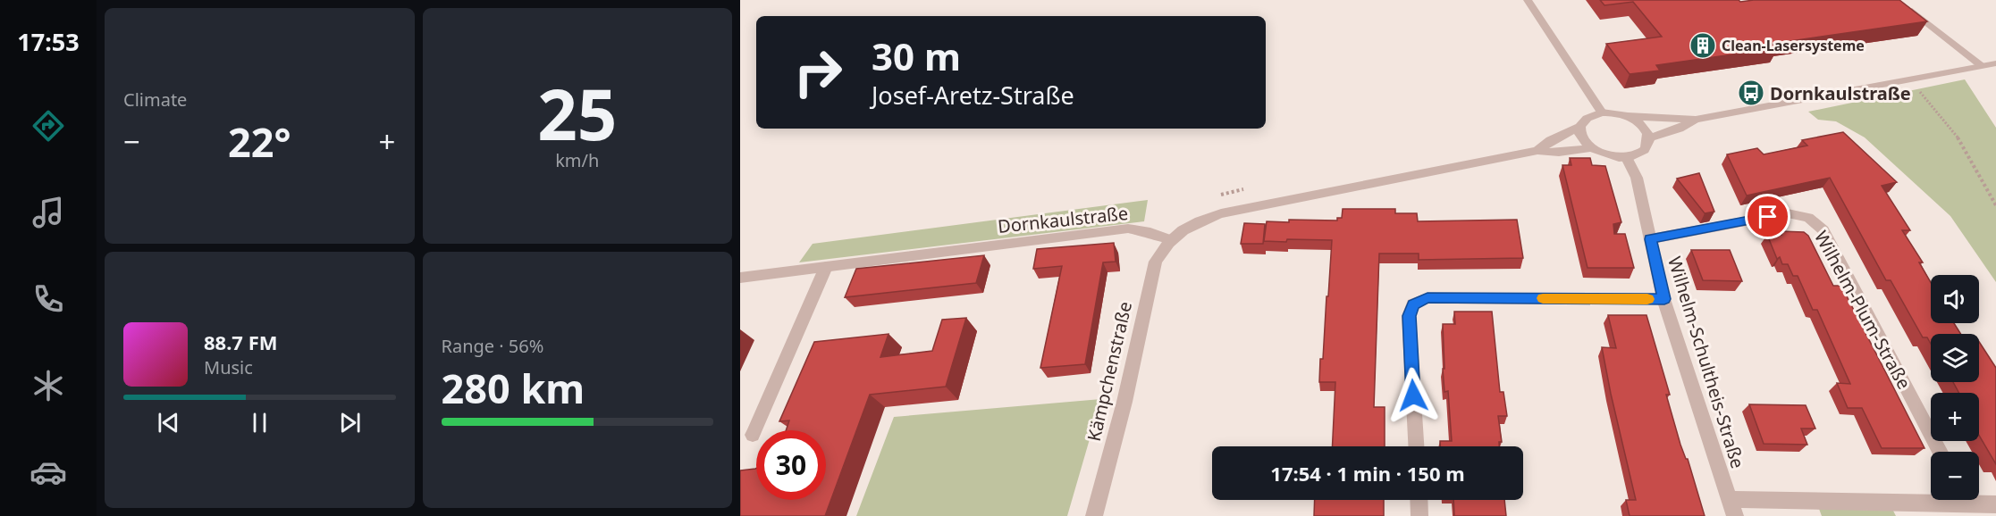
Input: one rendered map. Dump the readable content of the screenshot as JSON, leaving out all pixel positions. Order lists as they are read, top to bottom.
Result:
{
  "streets": {
    "street": [
      "Dornkaulstraße",
      "Wilhelm-Plum-Straße",
      "Wilhelm-Schultheis-Straße",
      "Kämpchenstraße"
    ]
  },
  "crossings": [
    ["Dornkaulstraße", "Kämpchenstraße"],
    ["Wilhelm-Plum-Straße", "Wilhelm-Schultheis-Straße"]
  ],
  "places": {
    "building": ["Clean-Lasersysteme"],
    "bus stop": ["Dornkaulstraße"]
  },
  "page": {
    "tabs": "17:53",
    "tile": [
      "Climate",
      ["25", "km/h"],
      ["Range · 56%", "280 km"]
    ],
    "turn": ["30 m", "Josef-Aretz-Straße"],
    "heat": ["−", "22°", "+"],
    "map_buttons": ["+", "−"],
    "song": ["88.7 FM", "Music"],
    "limit": "30",
    "trip": "17:54 · 1 min · 150 m"
  }
}
